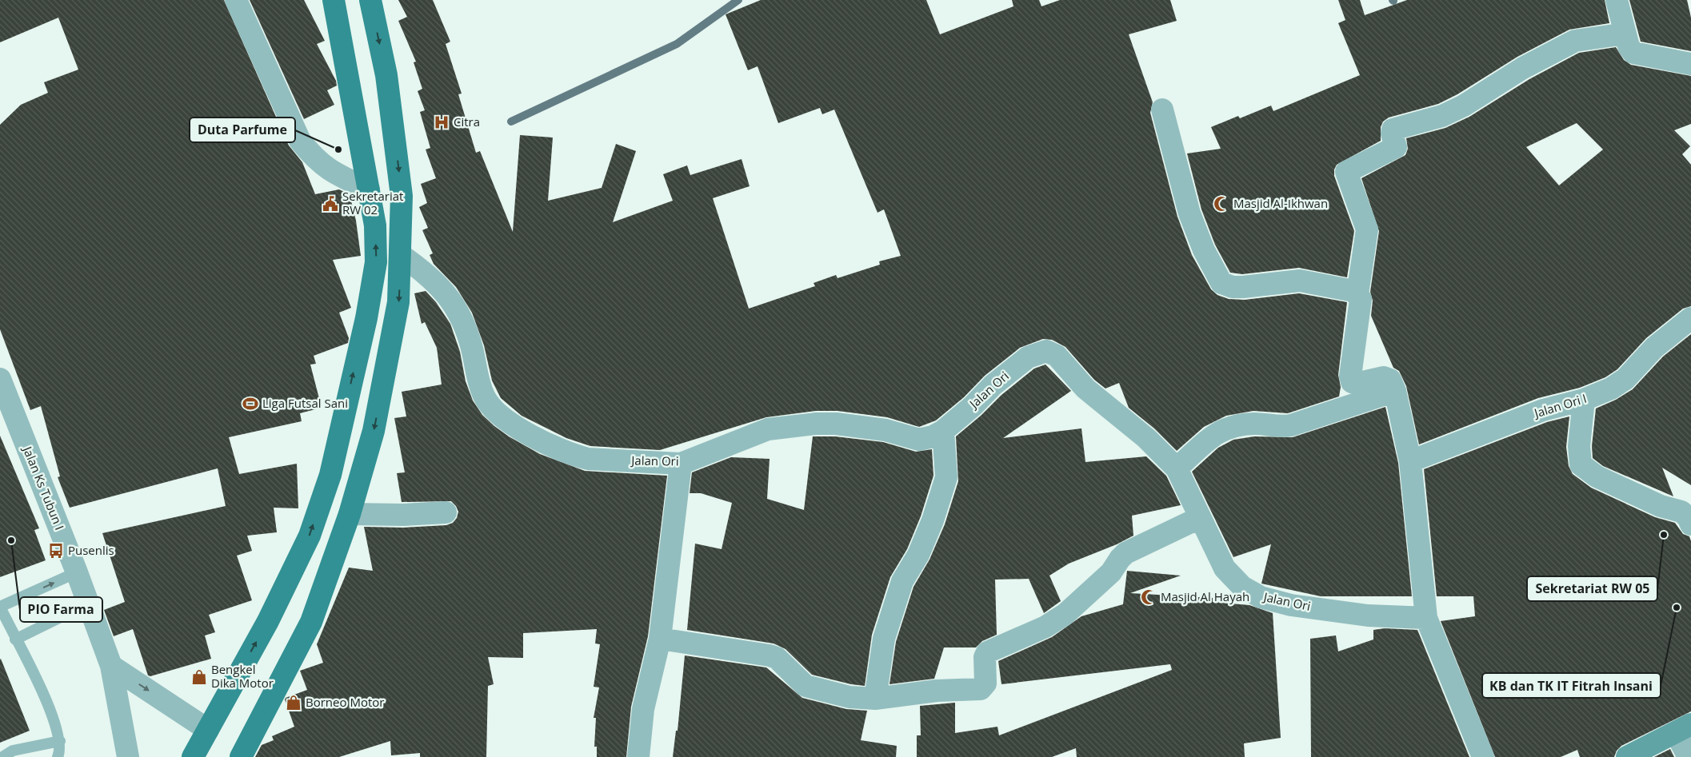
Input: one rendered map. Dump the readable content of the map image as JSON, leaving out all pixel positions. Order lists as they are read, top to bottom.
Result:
{
  "streets": {
    "street": ["Jalan Ori", "Jalan Ori I", "Jalan Ks Tubun I"]
  },
  "places": {
    "hospital": ["Citra"],
    "other": [
      "Duta Parfume",
      "Sekretariat RW 05",
      "PIO Farma",
      "KB dan TK IT Fitrah Insani"
    ],
    "public building": ["Sekretariat RW 02"],
    "mosque": ["Masjid Al-Ikhwan", "Masjid Al Hayah"],
    "sports": ["Liga Futsal Sani"],
    "bus stop": ["Pusenlis"],
    "shop": ["Bengkel Dika Motor", "Borneo Motor"]
  }
}
